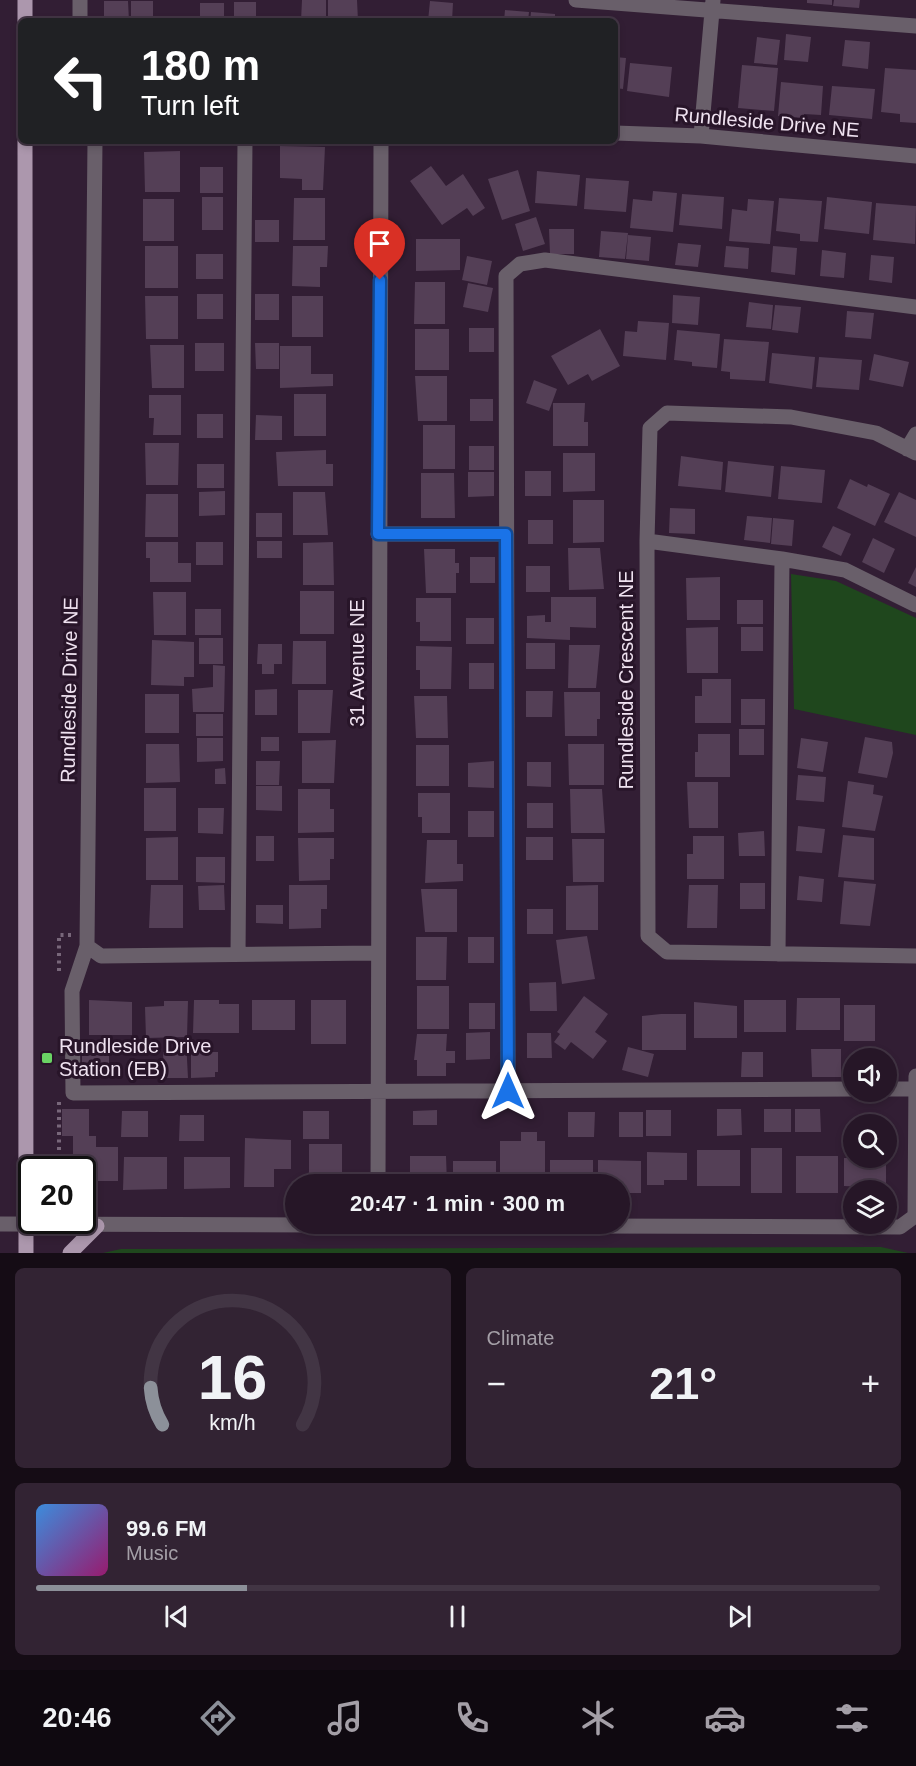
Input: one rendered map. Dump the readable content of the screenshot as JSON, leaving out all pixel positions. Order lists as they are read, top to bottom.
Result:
{
  "streets": {
    "street": ["Rundleside Drive NE", "31 Avenue NE", "Rundleside Crescent NE"]
  },
  "crossings": [
    ["Rundleside Drive NE", "31 Avenue NE"]
  ],
  "places": {
    "transit": ["Rundleside Drive Station (EB)"]
  },
  "page": {
    "turn": ["180 m", "Turn left"],
    "limit": "20",
    "trip": "20:47 · 1 min · 300 m",
    "tile": "Climate",
    "heat": ["−", "21°", "+"],
    "song": ["99.6 FM", "Music"],
    "tabs": "20:46",
    "gauge": ["16", "km/h"]
  }
}
